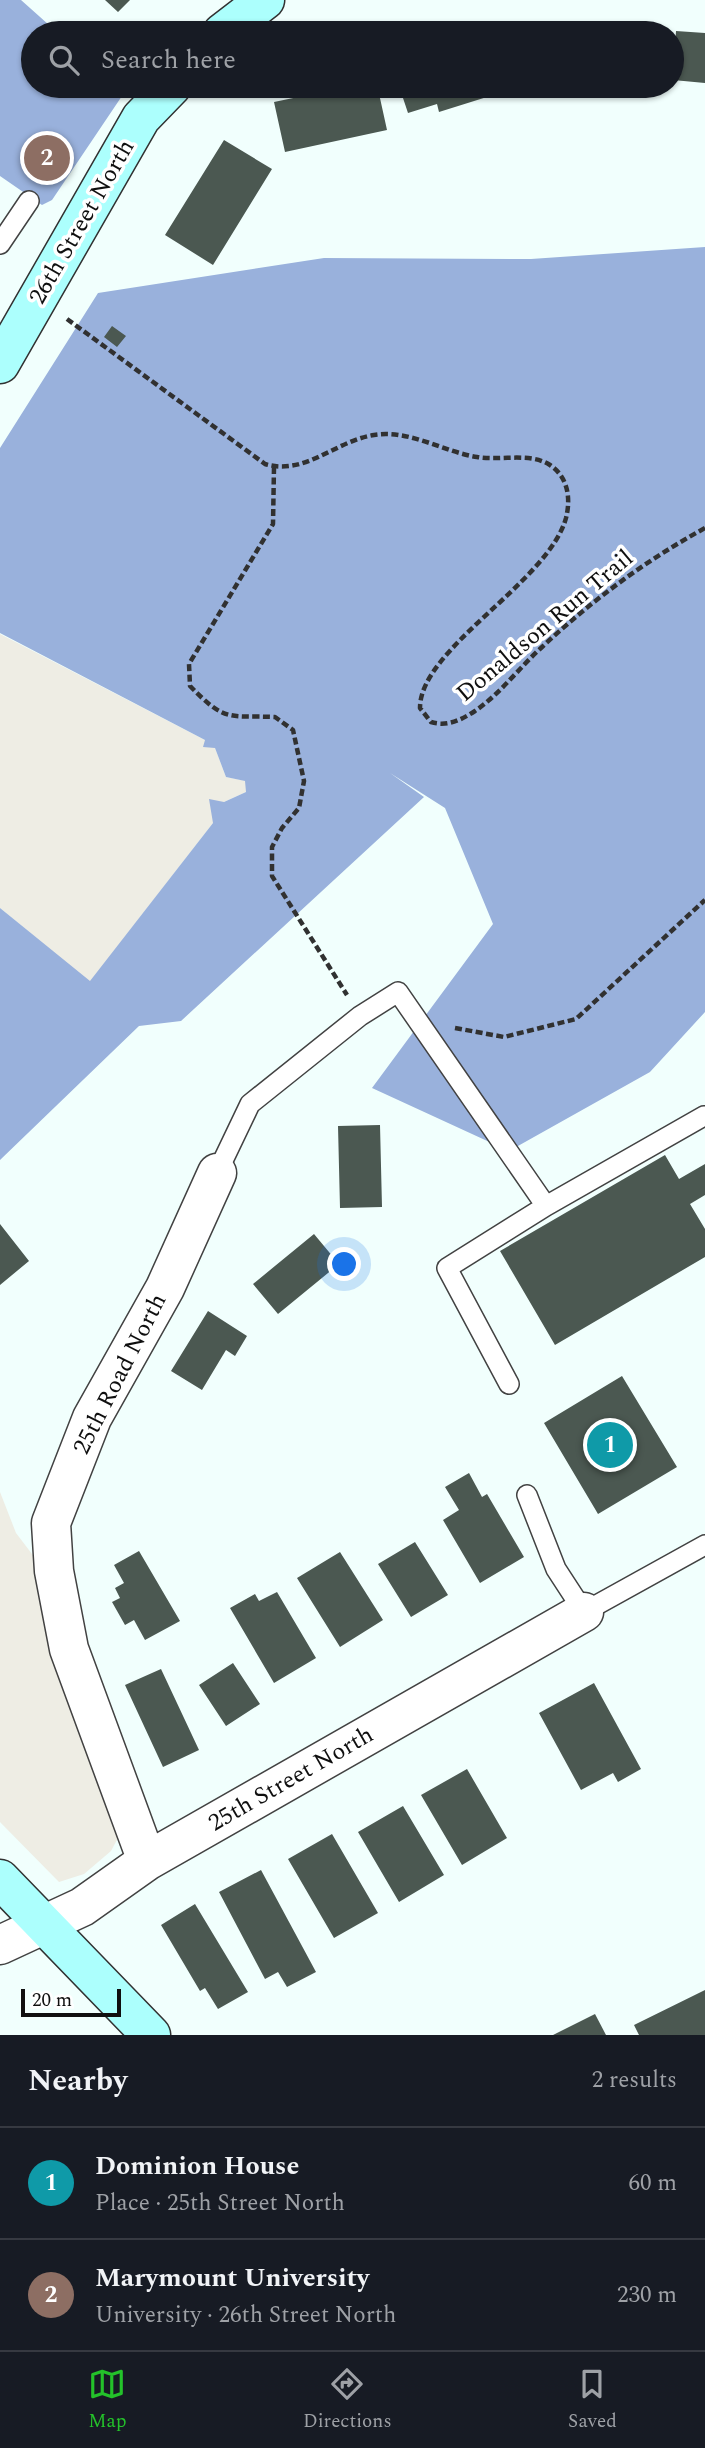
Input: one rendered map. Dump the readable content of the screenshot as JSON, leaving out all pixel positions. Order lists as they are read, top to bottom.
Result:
{
  "streets": {
    "street": ["26th Street North", "25th Road North", "25th Street North"],
    "path": ["Donaldson Run Trail"]
  },
  "crossings": [
    ["25th Road North", "25th Street North"]
  ],
  "scale_bar": "20 m",
  "page": {
    "search": "Search here",
    "pins": ["2", "1"],
    "scale": "20 m",
    "heading": ["Nearby", "2 results"],
    "list": [
      {
        "mark": "1",
        "name": "Dominion House",
        "note": "Place · 25th Street North",
        "value": "60 m"
      },
      {
        "mark": "2",
        "name": "Marymount University",
        "note": "University · 26th Street North",
        "value": "230 m"
      }
    ],
    "nav": ["Map", "Directions", "Saved"]
  }
}
